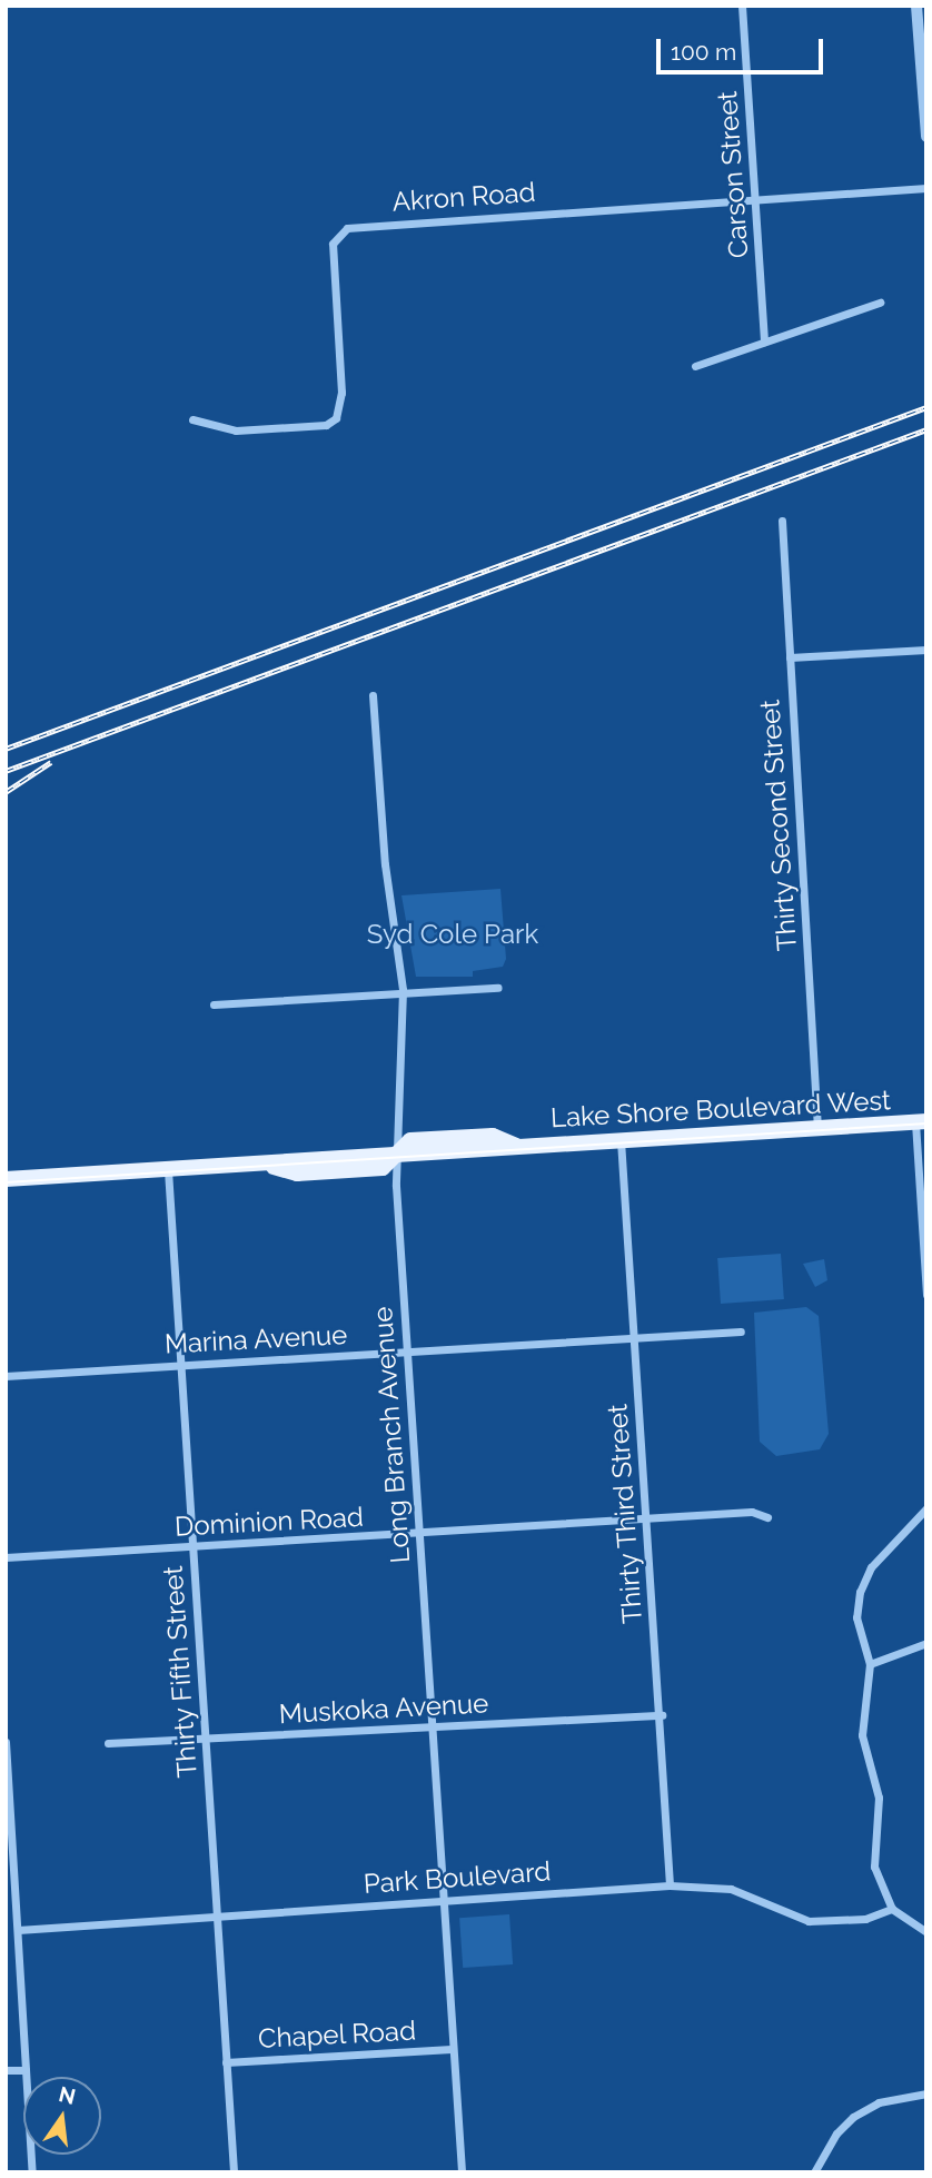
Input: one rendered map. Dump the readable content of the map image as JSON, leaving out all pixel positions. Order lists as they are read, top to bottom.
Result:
{
  "streets": {
    "main road": ["Lake Shore Boulevard West"],
    "street": [
      "Carson Street",
      "Akron Road",
      "Thirty Second Street",
      "Marina Avenue",
      "Long Branch Avenue",
      "Thirty Third Street",
      "Dominion Road",
      "Thirty Fifth Street",
      "Muskoka Avenue",
      "Park Boulevard",
      "Chapel Road"
    ]
  },
  "crossings": [
    ["Carson Street", "Akron Road"],
    ["Thirty Second Street", "Lake Shore Boulevard West"],
    ["Lake Shore Boulevard West", "Long Branch Avenue"],
    ["Lake Shore Boulevard West", "Thirty Third Street"],
    ["Lake Shore Boulevard West", "Thirty Fifth Street"],
    ["Marina Avenue", "Long Branch Avenue"],
    ["Marina Avenue", "Thirty Third Street"],
    ["Marina Avenue", "Thirty Fifth Street"],
    ["Long Branch Avenue", "Dominion Road"],
    ["Long Branch Avenue", "Muskoka Avenue"],
    ["Long Branch Avenue", "Park Boulevard"],
    ["Long Branch Avenue", "Chapel Road"],
    ["Thirty Third Street", "Dominion Road"],
    ["Thirty Third Street", "Muskoka Avenue"],
    ["Thirty Third Street", "Park Boulevard"],
    ["Dominion Road", "Thirty Fifth Street"],
    ["Thirty Fifth Street", "Muskoka Avenue"],
    ["Thirty Fifth Street", "Park Boulevard"],
    ["Thirty Fifth Street", "Chapel Road"]
  ],
  "parks": ["Syd Cole Park"],
  "scale_bar": "100 m",
  "north": "top"
}
